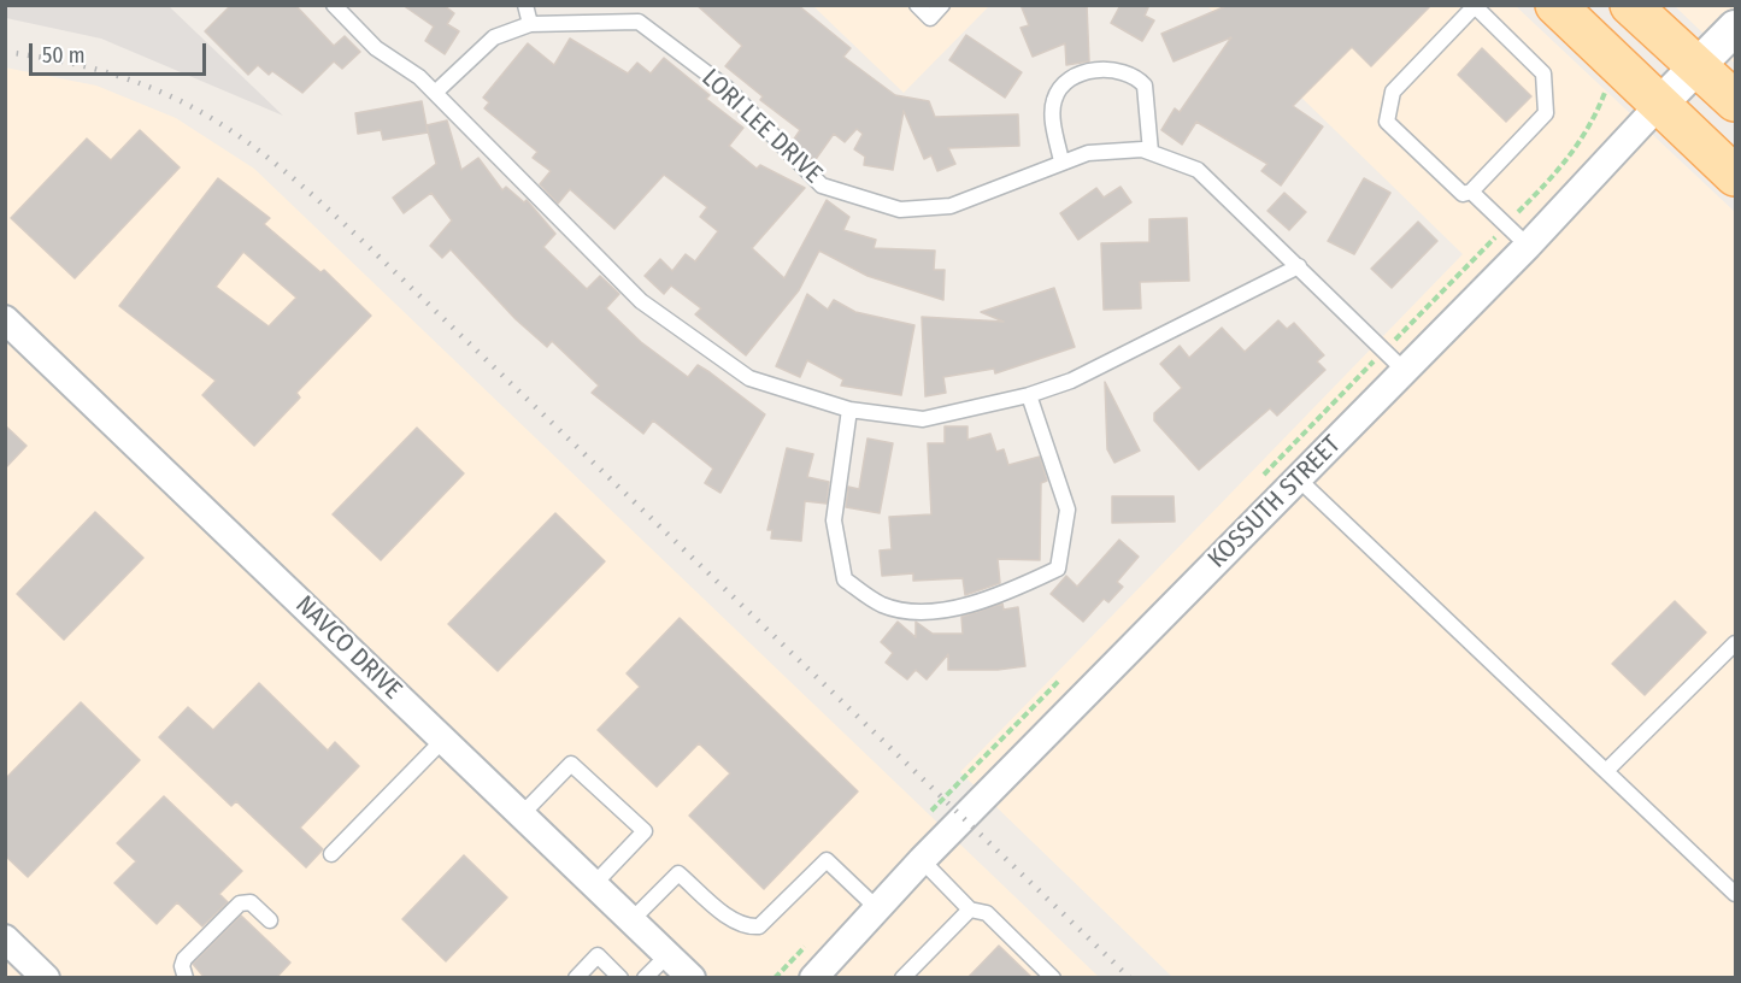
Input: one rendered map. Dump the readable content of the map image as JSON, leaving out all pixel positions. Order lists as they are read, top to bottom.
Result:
{
  "streets": {
    "street": ["KOSSUTH STREET", "NAVCO DRIVE"],
    "lane": ["LORI LEE DRIVE"]
  },
  "crossings": [
    ["LORI LEE DRIVE", "KOSSUTH STREET"]
  ],
  "scale_bar": "50 m"
}
